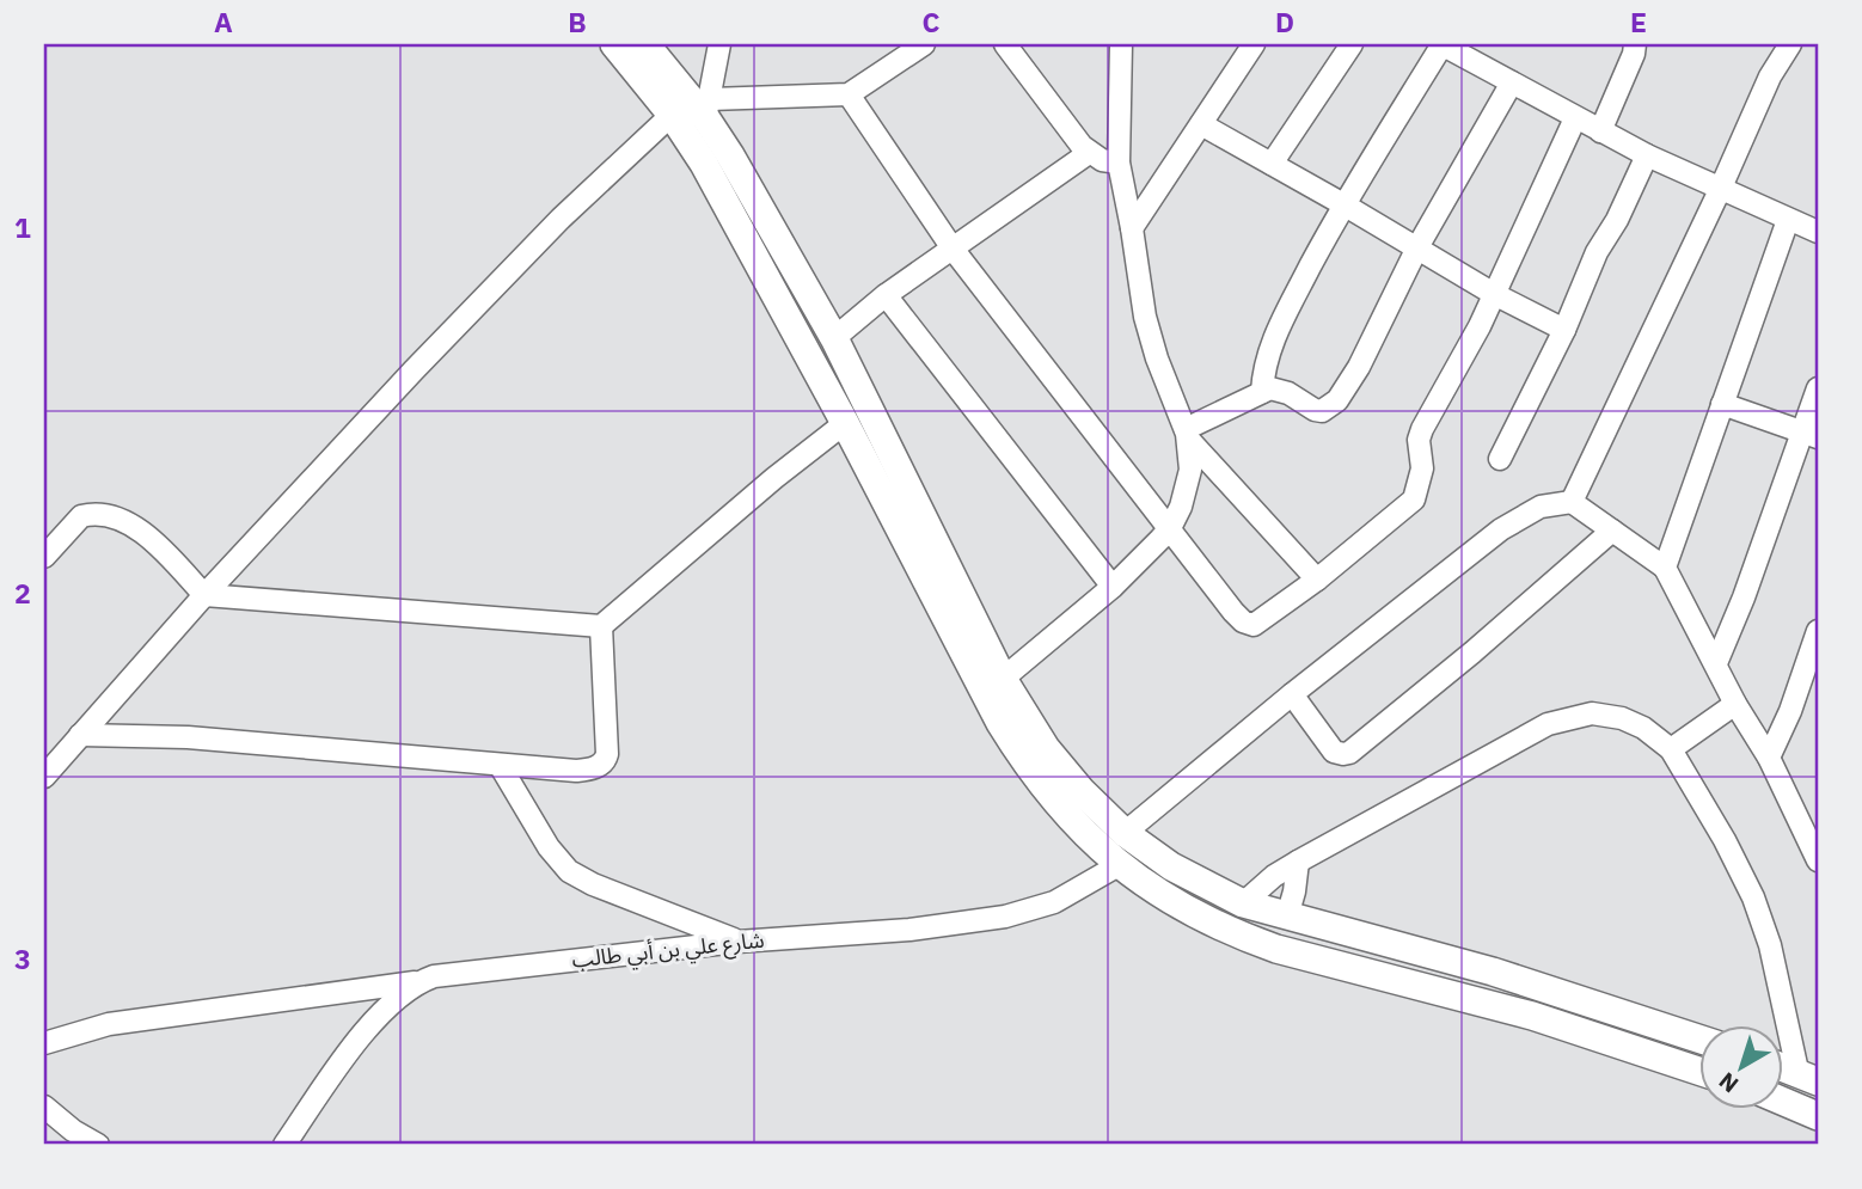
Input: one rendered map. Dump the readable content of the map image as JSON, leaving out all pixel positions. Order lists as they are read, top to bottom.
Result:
{
  "streets": {
    "street": ["شارع علي بن أبي طالب"]
  },
  "north": "bottom left",
  "grid": {
    "columns": [
      "A",
      "B",
      "C",
      "D",
      "E"
    ],
    "rows": ["1", "2", "3"]
  }
}
